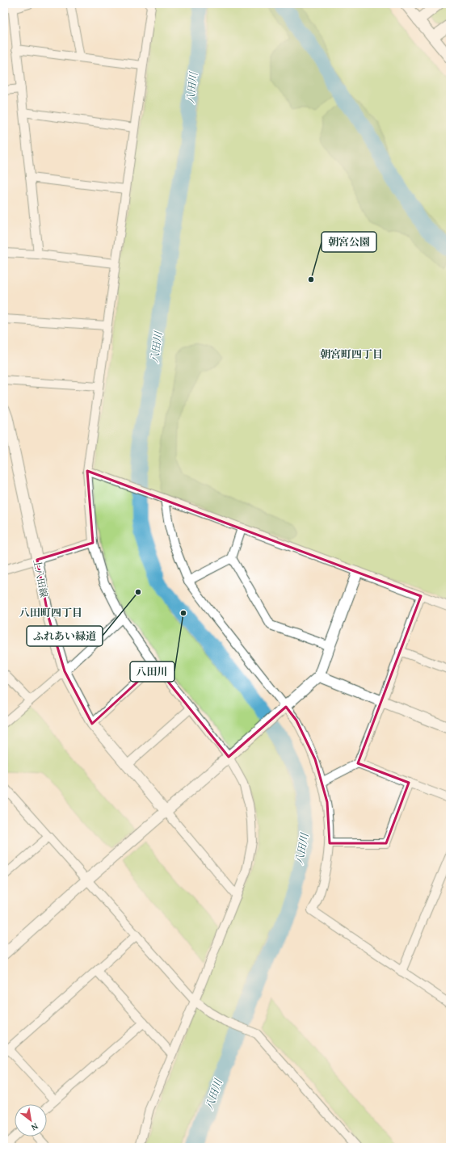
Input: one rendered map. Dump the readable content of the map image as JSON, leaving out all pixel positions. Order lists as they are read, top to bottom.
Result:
{
  "streets": {
    "street": ["上八田線"]
  },
  "districts": ["朝宮町四丁目", "八田町四丁目"],
  "water": ["八田川"],
  "places": ["朝宮公園", "ふれあい緑道", "八田川"],
  "north": "bottom right"
}
